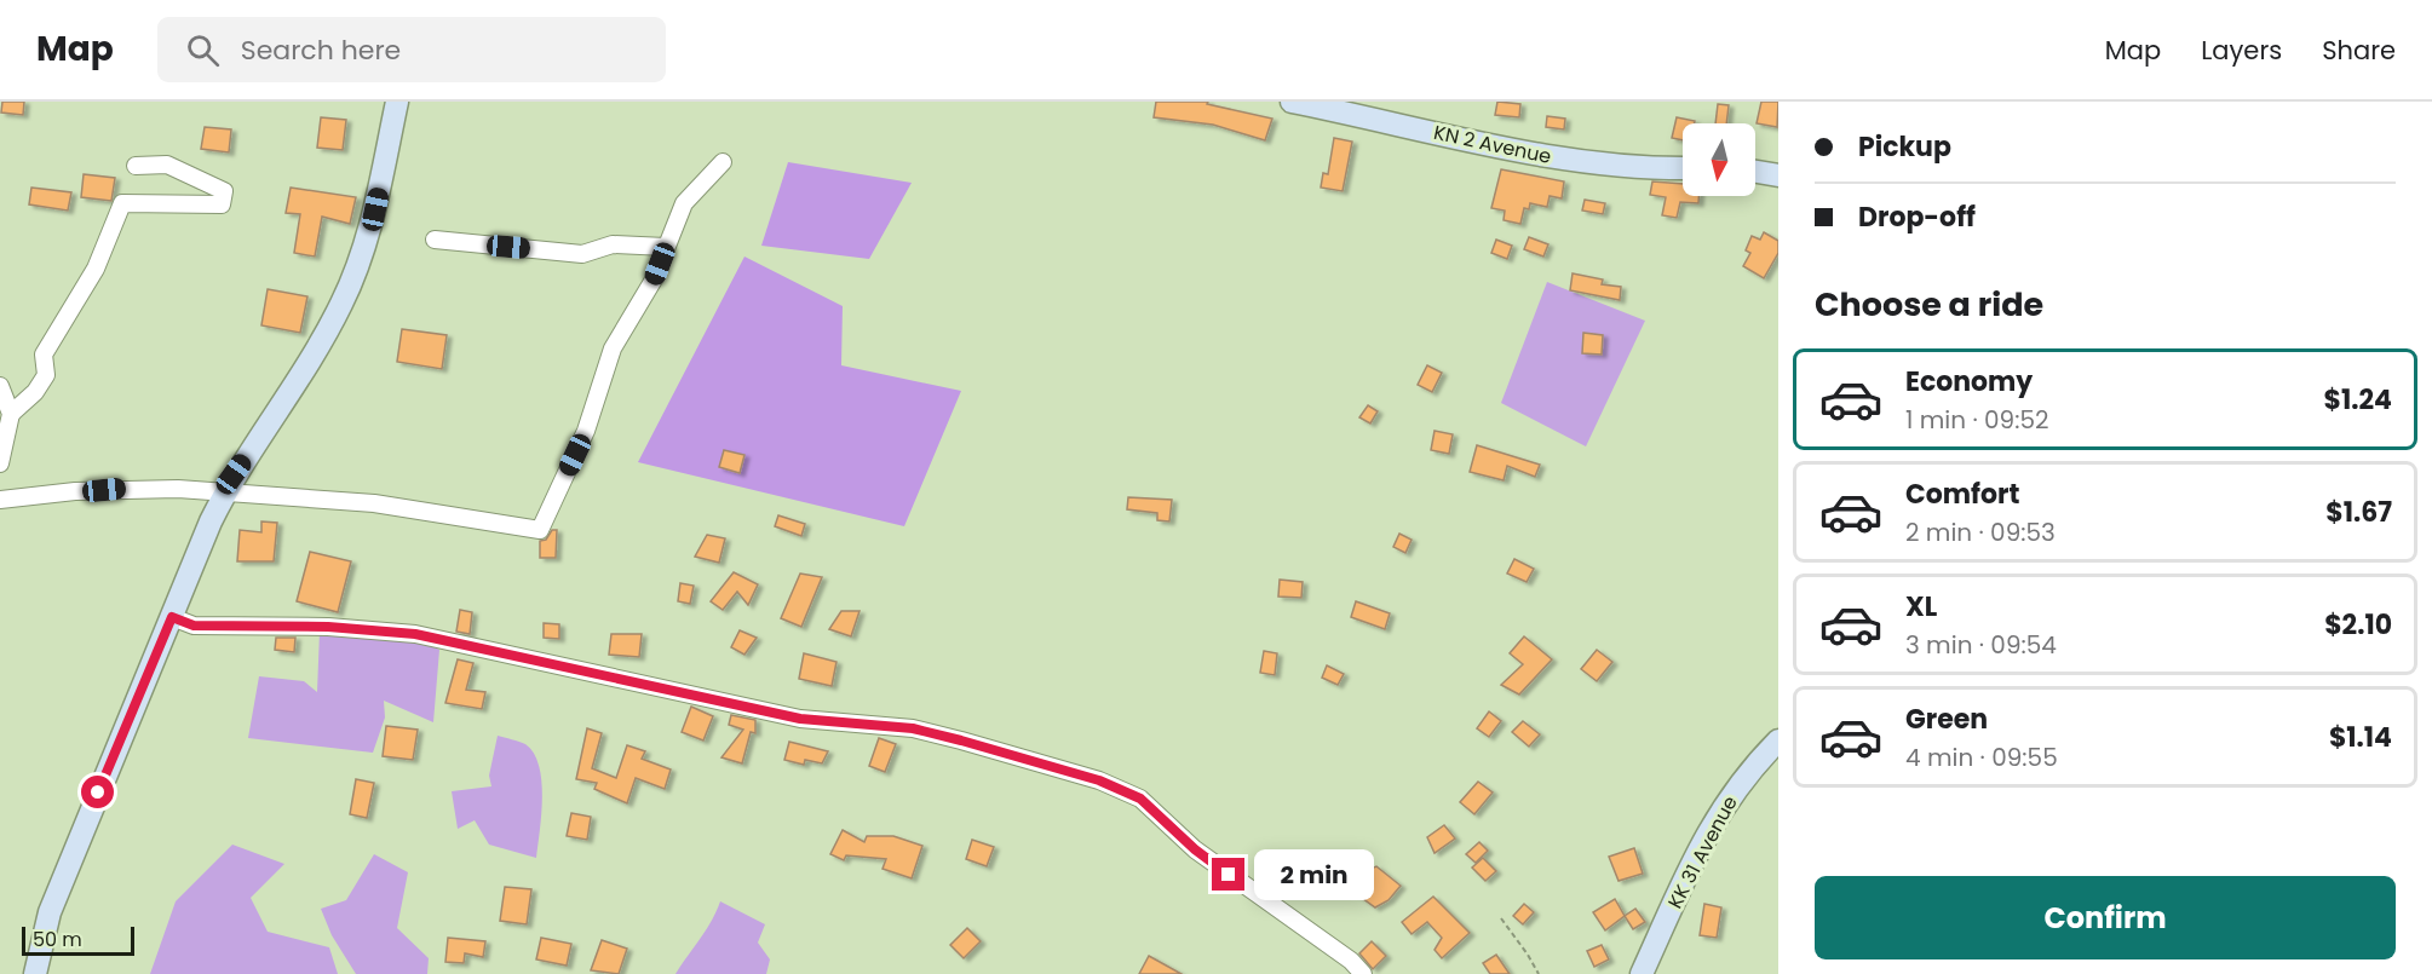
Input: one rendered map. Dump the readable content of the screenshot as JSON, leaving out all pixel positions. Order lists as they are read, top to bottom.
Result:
{
  "streets": {
    "main road": ["KN 2 Avenue", "KK 31 Avenue"]
  },
  "scale_bar": "50 m",
  "north": "bottom",
  "page": {
    "header": "Map",
    "search": "Search here",
    "nav": ["Map", "Layers", "Share"],
    "banner": ["Pickup", "Drop-off"],
    "heading": "Choose a ride",
    "list": [
      {
        "name": "Economy",
        "note": "1 min · 09:52",
        "value": "$1.24"
      },
      {
        "name": "Comfort",
        "note": "2 min · 09:53",
        "value": "$1.67"
      },
      {
        "name": "XL",
        "note": "3 min · 09:54",
        "value": "$2.10"
      },
      {
        "name": "Green",
        "note": "4 min · 09:55",
        "value": "$1.14"
      }
    ],
    "bubble": "2 min",
    "buttons": "Confirm",
    "scale": "50 m"
  }
}
